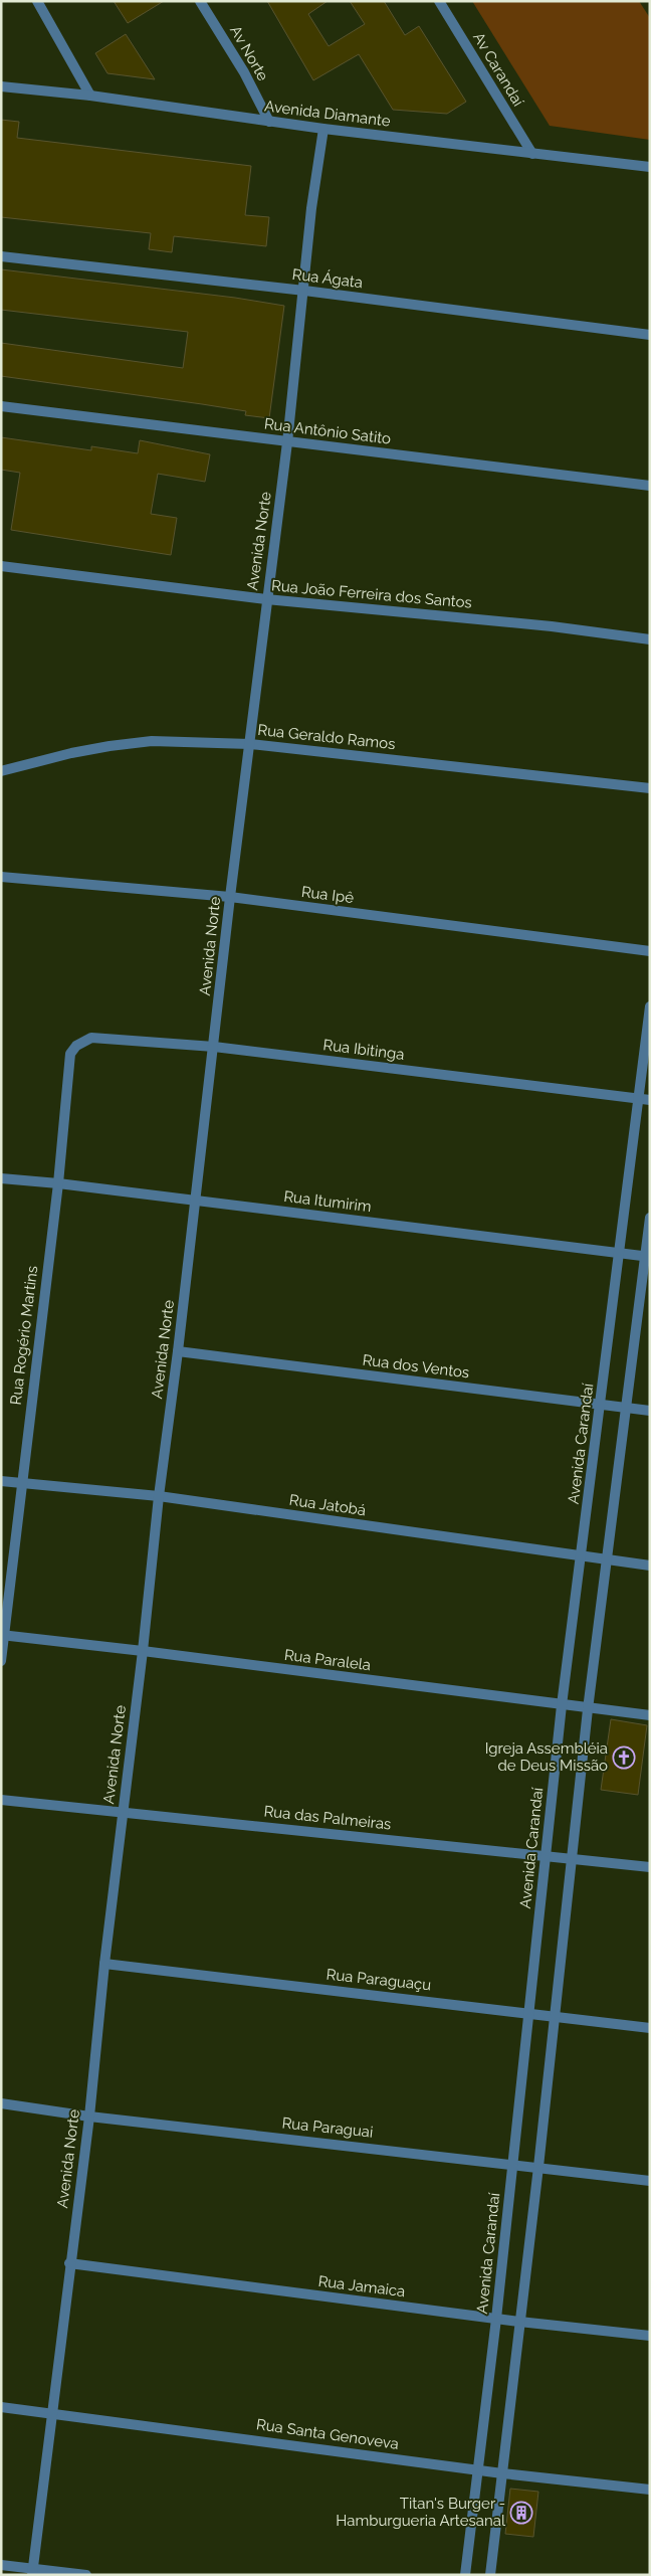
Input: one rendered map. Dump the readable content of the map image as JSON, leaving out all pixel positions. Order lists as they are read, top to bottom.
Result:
{
  "streets": {
    "street": [
      "Av Norte",
      "Av Carandaí",
      "Avenida Diamante",
      "Rua Ágata",
      "Rua Antônio Satito",
      "Avenida Norte",
      "Rua João Ferreira dos Santos",
      "Rua Geraldo Ramos",
      "Rua Ipê",
      "Rua Ibitinga",
      "Rua Itumirim",
      "Rua Rogério Martins",
      "Rua dos Ventos",
      "Avenida Carandaí",
      "Rua Jatobá",
      "Rua Paralela",
      "Rua das Palmeiras",
      "Rua Paraguaçu",
      "Rua Paraguai",
      "Rua Jamaica",
      "Rua Santa Genoveva"
    ]
  },
  "crossings": [
    ["Av Norte", "Avenida Diamante"],
    ["Av Carandaí", "Avenida Diamante"],
    ["Avenida Diamante", "Avenida Norte"],
    ["Rua Ágata", "Avenida Norte"],
    ["Rua Antônio Satito", "Avenida Norte"],
    ["Avenida Norte", "Rua João Ferreira dos Santos"],
    ["Avenida Norte", "Rua Geraldo Ramos"],
    ["Avenida Norte", "Rua Ipê"],
    ["Avenida Norte", "Rua Ibitinga"],
    ["Avenida Norte", "Rua Itumirim"],
    ["Avenida Norte", "Rua dos Ventos"],
    ["Avenida Norte", "Rua Jatobá"],
    ["Avenida Norte", "Rua Paralela"],
    ["Avenida Norte", "Rua das Palmeiras"],
    ["Avenida Norte", "Rua Paraguaçu"],
    ["Avenida Norte", "Rua Paraguai"],
    ["Avenida Norte", "Rua Jamaica"],
    ["Avenida Norte", "Rua Santa Genoveva"],
    ["Rua Ibitinga", "Rua Rogério Martins"],
    ["Rua Ibitinga", "Avenida Carandaí"],
    ["Rua Itumirim", "Rua Rogério Martins"],
    ["Rua Itumirim", "Avenida Carandaí"],
    ["Rua Rogério Martins", "Rua Jatobá"],
    ["Rua Rogério Martins", "Rua Paralela"],
    ["Rua dos Ventos", "Avenida Carandaí"],
    ["Avenida Carandaí", "Rua Jatobá"],
    ["Avenida Carandaí", "Rua Paralela"],
    ["Avenida Carandaí", "Rua das Palmeiras"],
    ["Avenida Carandaí", "Rua Paraguaçu"],
    ["Avenida Carandaí", "Rua Paraguai"],
    ["Avenida Carandaí", "Rua Jamaica"],
    ["Avenida Carandaí", "Rua Santa Genoveva"]
  ],
  "places": {
    "church": ["Igreja Assembléia de Deus Missão"],
    "building": ["Titan's Burger - Hamburgueria Artesanal"]
  }
}
